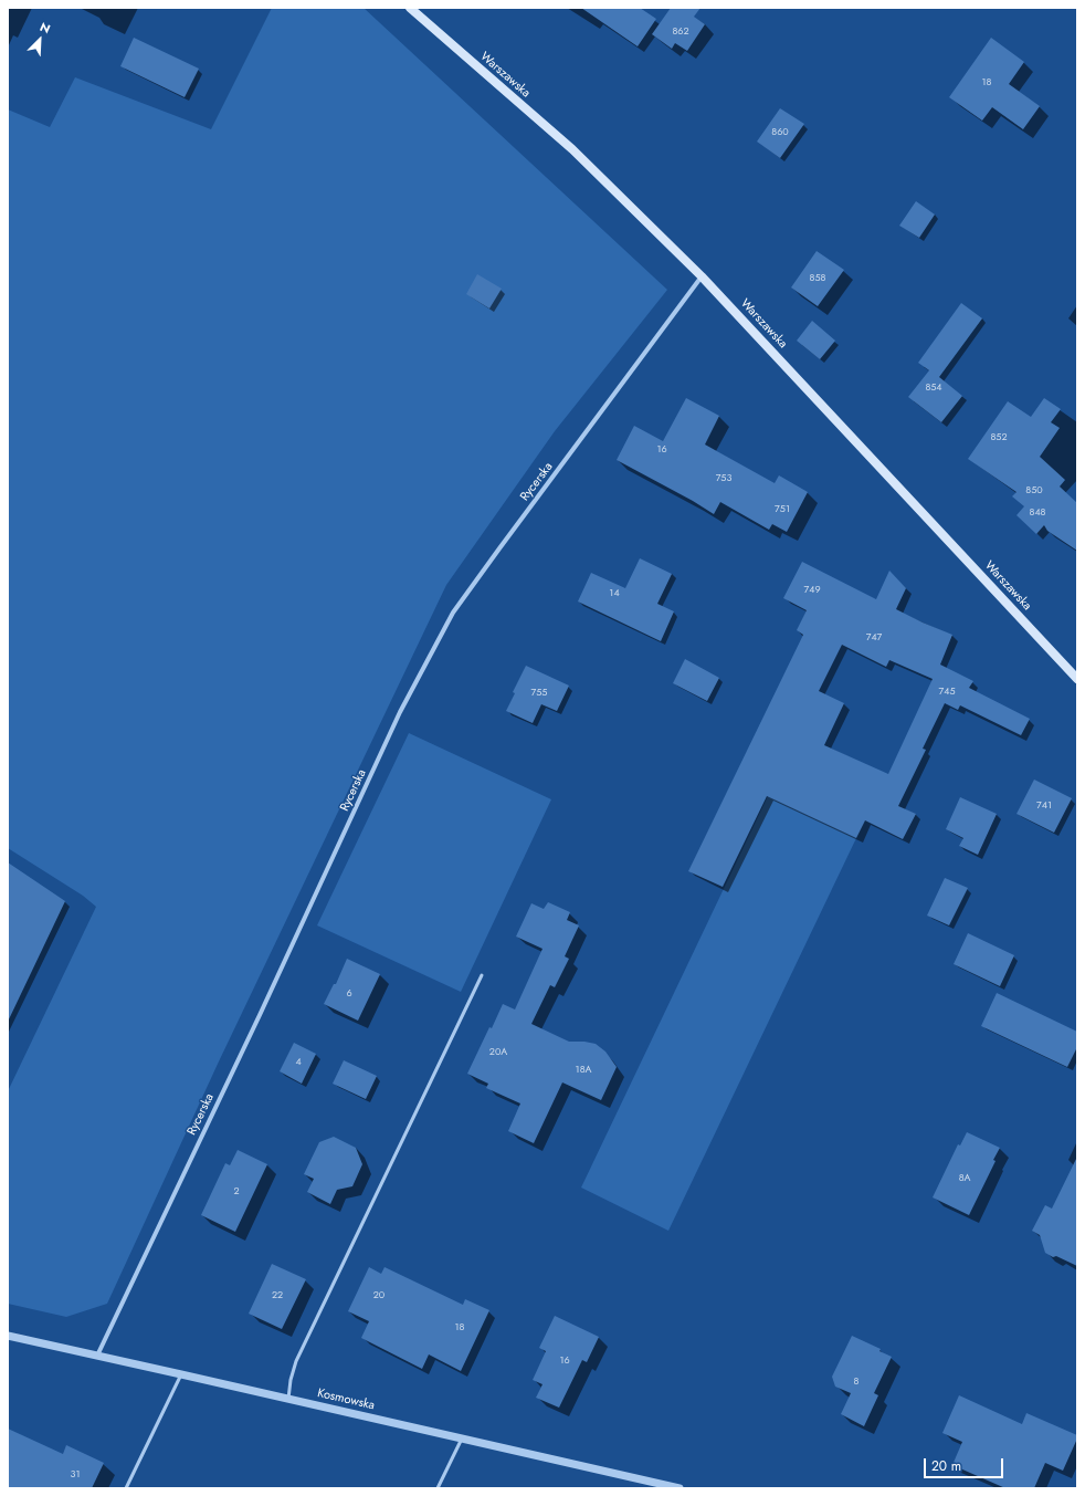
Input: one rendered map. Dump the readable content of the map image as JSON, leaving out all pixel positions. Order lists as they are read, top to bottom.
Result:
{
  "streets": {
    "main road": ["Warszawska"],
    "street": ["Rycerska", "Kosmowska"]
  },
  "crossings": [
    ["Warszawska", "Rycerska"],
    ["Rycerska", "Kosmowska"]
  ],
  "house_numbers": [
    "862",
    "18",
    "860",
    "858",
    "854",
    "852",
    "16",
    "753",
    "850",
    "751",
    "848",
    "749",
    "14",
    "747",
    "745",
    "755",
    "741",
    "6",
    "20A",
    "4",
    "18A",
    "8A",
    "2",
    "22",
    "20",
    "18",
    "16",
    "8",
    "31"
  ],
  "scale_bar": "20 m",
  "north": "top right"
}
